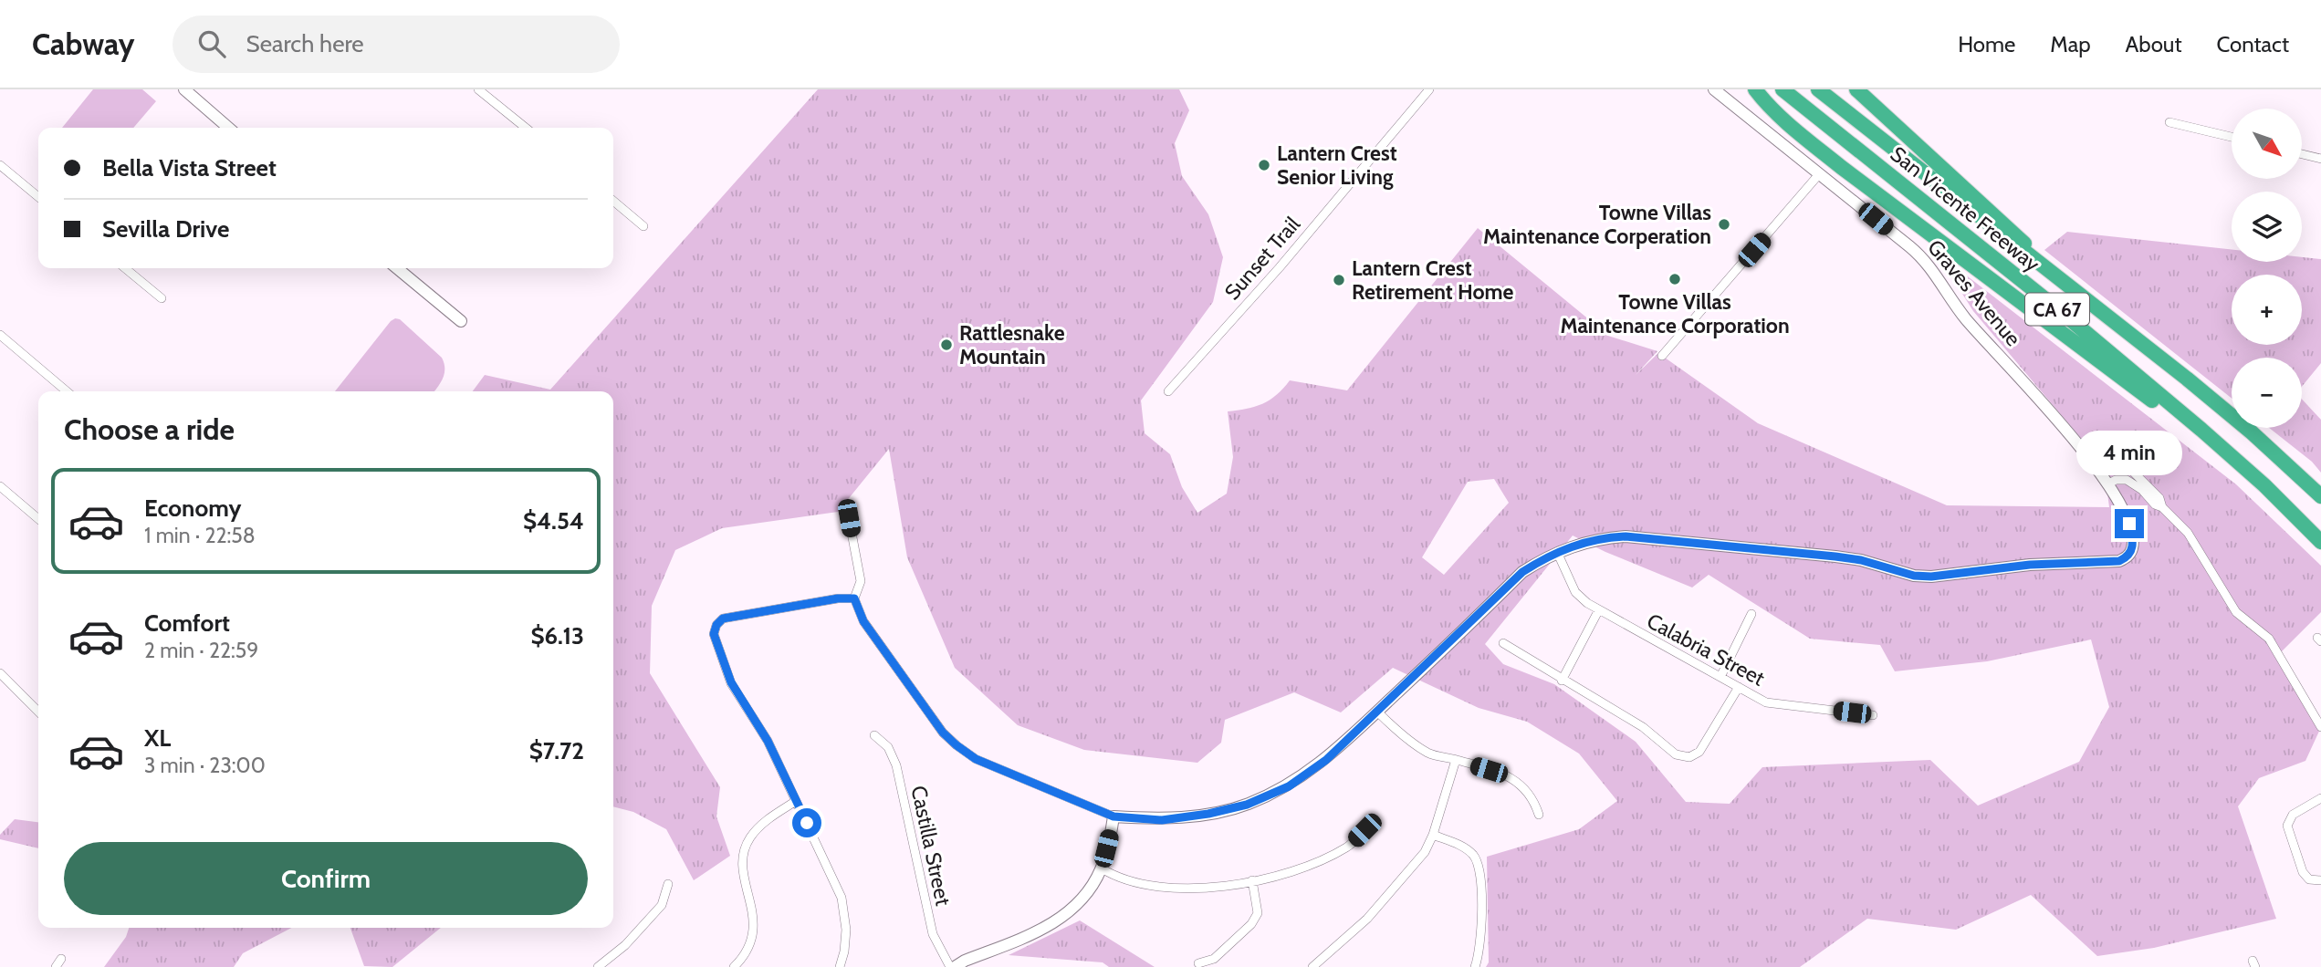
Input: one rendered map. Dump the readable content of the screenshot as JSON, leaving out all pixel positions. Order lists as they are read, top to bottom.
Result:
{
  "streets": {
    "highway": ["San Vicente Freeway", "CA 67"],
    "street": [
      "Sunset Trail",
      "Graves Avenue",
      "Calabria Street",
      "Castilla Street"
    ]
  },
  "crossings": [
    ["Graves Avenue", "Calabria Street"]
  ],
  "places": [
    "Lantern Crest Senior Living",
    "Towne Villas Maintenance Corperation",
    "Towne Villas Maintenance Corporation",
    "Lantern Crest Retirement Home",
    "Rattlesnake Mountain"
  ],
  "north": "bottom right",
  "page": {
    "header": "Cabway",
    "search": "Search here",
    "nav": [
      "Home",
      "Map",
      "About",
      "Contact"
    ],
    "map_buttons": ["+", "−"],
    "banner": ["Bella Vista Street", "Sevilla Drive"],
    "heading": "Choose a ride",
    "bubble": "4 min",
    "list": [
      {
        "name": "Economy",
        "note": "1 min · 22:58",
        "value": "$4.54"
      },
      {
        "name": "Comfort",
        "note": "2 min · 22:59",
        "value": "$6.13"
      },
      {
        "name": "XL",
        "note": "3 min · 23:00",
        "value": "$7.72"
      }
    ],
    "buttons": "Confirm"
  }
}
